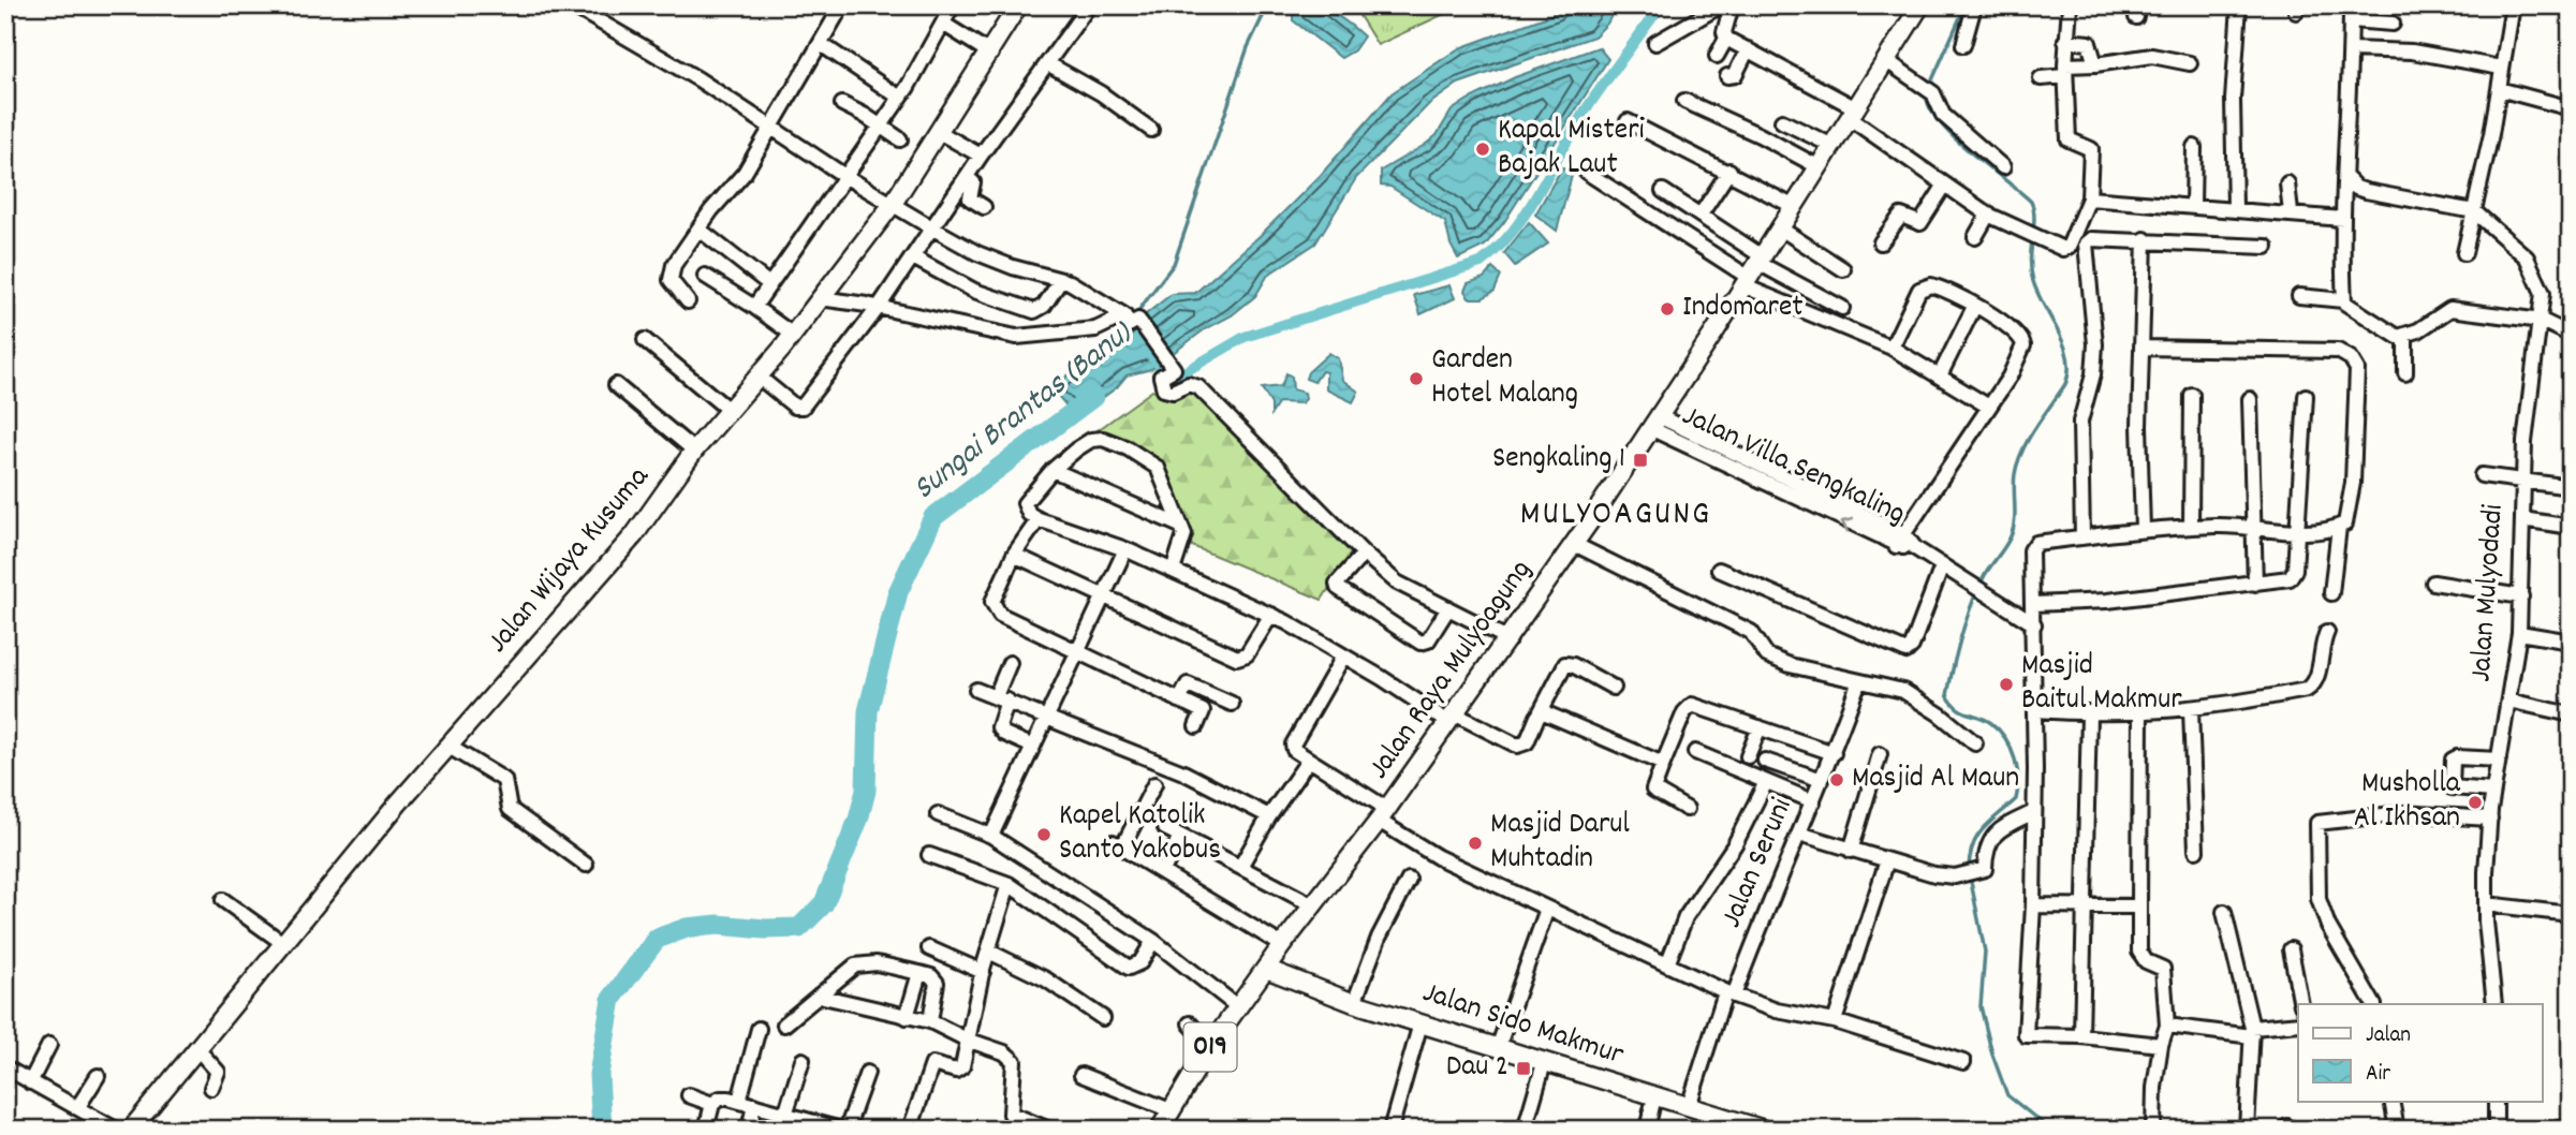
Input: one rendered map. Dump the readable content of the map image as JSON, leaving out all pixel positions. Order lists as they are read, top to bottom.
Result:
{
  "streets": {
    "main road": [
      "Jalan Wijaya Kusuma",
      "Jalan Raya Mulyoagung",
      "Jalan Sido Makmur",
      "019"
    ],
    "street": ["Jalan Villa Sengkaling", "Jalan Mulyodadi", "Jalan Seruni"]
  },
  "crossings": [
    ["Jalan Villa Sengkaling", "Jalan Raya Mulyoagung"],
    ["Jalan Raya Mulyoagung", "Jalan Sido Makmur"],
    ["Jalan Seruni", "Jalan Sido Makmur"]
  ],
  "districts": ["MULYOAGUNG"],
  "water": ["Sungai Brantas (Banu)"],
  "places": {
    "other": [
      "Kapal Misteri Bajak Laut",
      "Indomaret",
      "Garden Hotel Malang",
      "Masjid Baitul Makmur",
      "Masjid Al Maun",
      "Musholla Al Ikhsan",
      "Kapel Katolik Santo Yakobus",
      "Masjid Darul Muhtadin"
    ],
    "transit": ["Sengkaling 1", "Dau 2"]
  },
  "legend": ["Jalan", "Air"]
}
